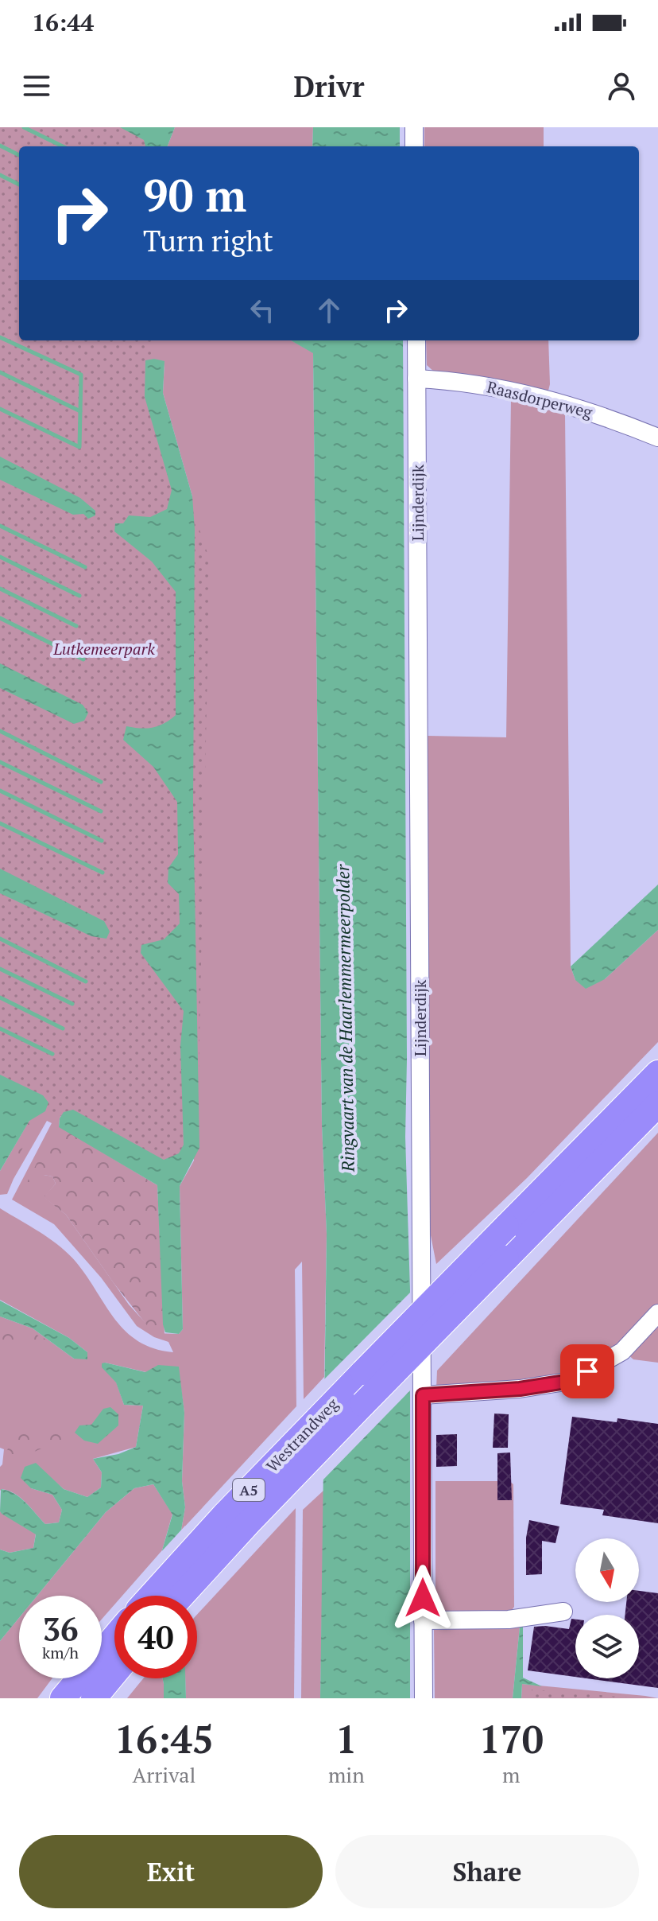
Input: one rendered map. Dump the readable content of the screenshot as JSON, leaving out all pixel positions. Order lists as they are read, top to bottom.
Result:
{
  "streets": {
    "highway": ["Westrandweg", "A5"],
    "street": ["Raasdorperweg", "Lijnderdijk"]
  },
  "crossings": [
    ["Raasdorperweg", "Lijnderdijk"]
  ],
  "water": ["Ringvaart van de Haarlemmermeerpolder"],
  "parks": ["Lutkemeerpark"],
  "north": "bottom",
  "page": {
    "status": "16:44",
    "header": "Drivr",
    "turn": ["90 m", "Turn right"],
    "speed": "36 km/h",
    "limit": "40",
    "eta": [
      "16:45",
      "Arrival",
      "1",
      "min",
      "170",
      "m"
    ],
    "buttons": ["Exit", "Share"]
  }
}
